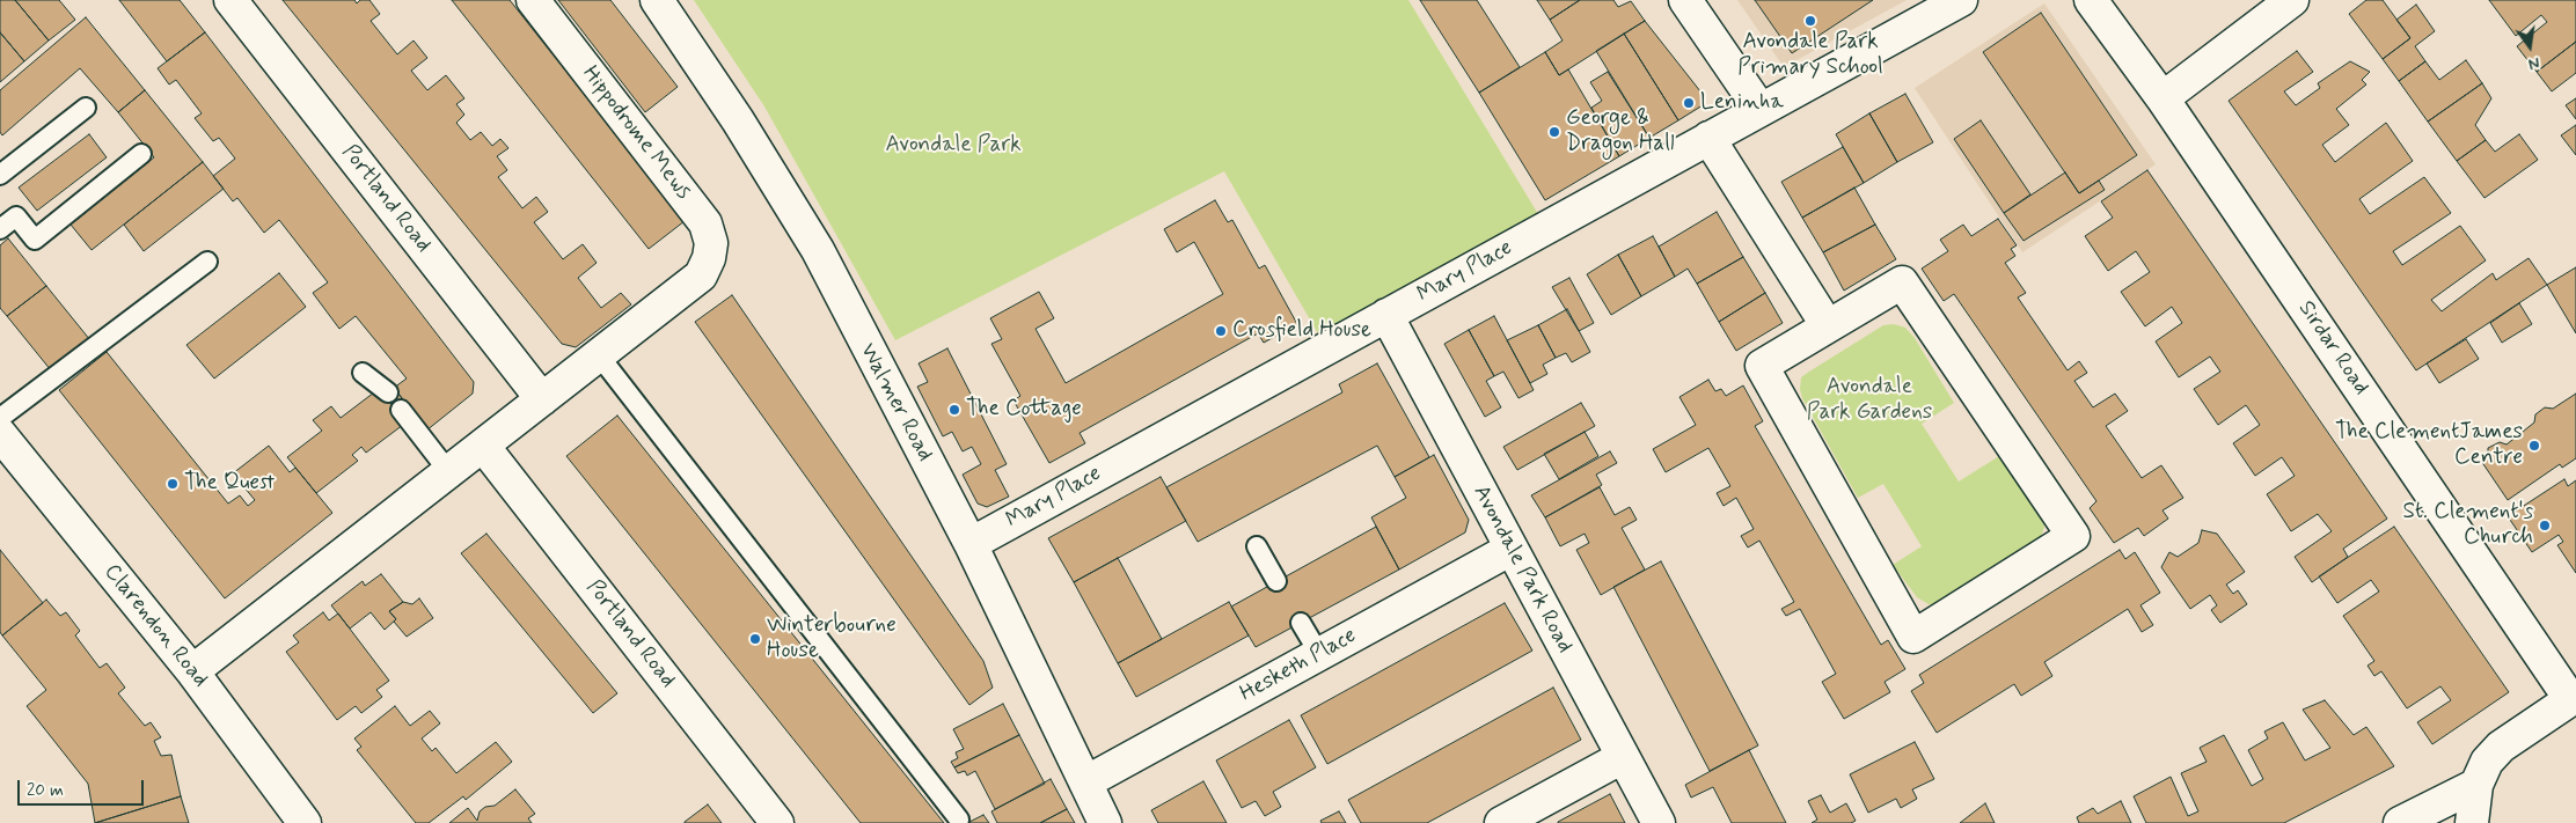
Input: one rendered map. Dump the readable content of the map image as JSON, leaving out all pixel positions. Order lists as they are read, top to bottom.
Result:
{
  "streets": {
    "street": [
      "Hippodrome Mews",
      "Portland Road",
      "Mary Place",
      "Sirdar Road",
      "Walmer Road",
      "Avondale Park Road",
      "Clarendon Road",
      "Hesketh Place"
    ]
  },
  "crossings": [
    ["Mary Place", "Walmer Road"],
    ["Mary Place", "Avondale Park Road"],
    ["Walmer Road", "Hesketh Place"],
    ["Avondale Park Road", "Hesketh Place"]
  ],
  "parks": ["Avondale Park", "Avondale Park Gardens"],
  "places": [
    "Avondale Park Primary School",
    "Leninha",
    "George & Dragon Hall",
    "Crosfield House",
    "The Cottage",
    "The ClementJames Centre",
    "The Quest",
    "St. Clement's Church",
    "Winterbourne House"
  ],
  "scale_bar": "20 m",
  "north": "bottom"
}
